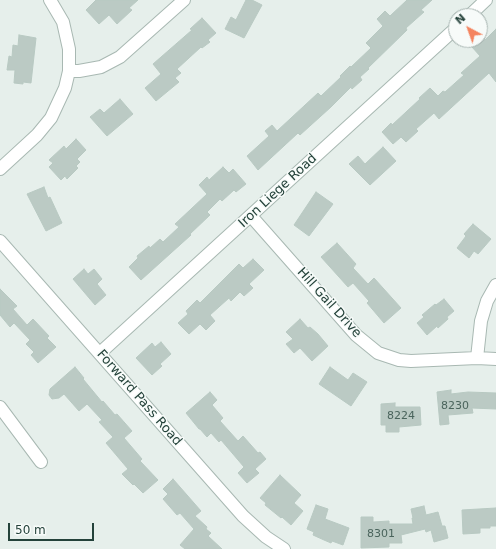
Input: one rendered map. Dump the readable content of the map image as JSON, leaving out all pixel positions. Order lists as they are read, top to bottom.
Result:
{
  "streets": {
    "street": ["Iron Liege Road", "Hill Gail Drive", "Forward Pass Road"]
  },
  "crossings": [
    ["Iron Liege Road", "Hill Gail Drive"],
    ["Iron Liege Road", "Forward Pass Road"]
  ],
  "house_numbers": ["8230", "8224", "8301"],
  "scale_bar": "50 m",
  "north": "top left"
}
